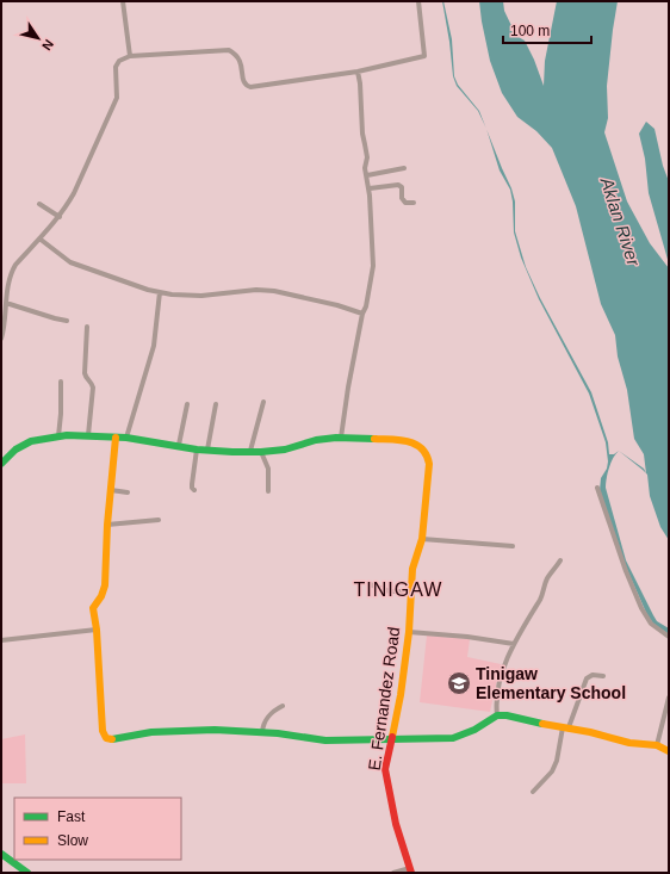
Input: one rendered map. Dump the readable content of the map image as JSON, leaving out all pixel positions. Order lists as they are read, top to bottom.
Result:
{
  "streets": {
    "street": ["E. Fernandez Road"]
  },
  "districts": ["TINIGAW"],
  "water": ["Aklan River"],
  "places": {
    "school or university": ["Tinigaw Elementary School"]
  },
  "legend": ["Fast", "Slow"],
  "scale_bar": "100 m",
  "north": "bottom right"
}
